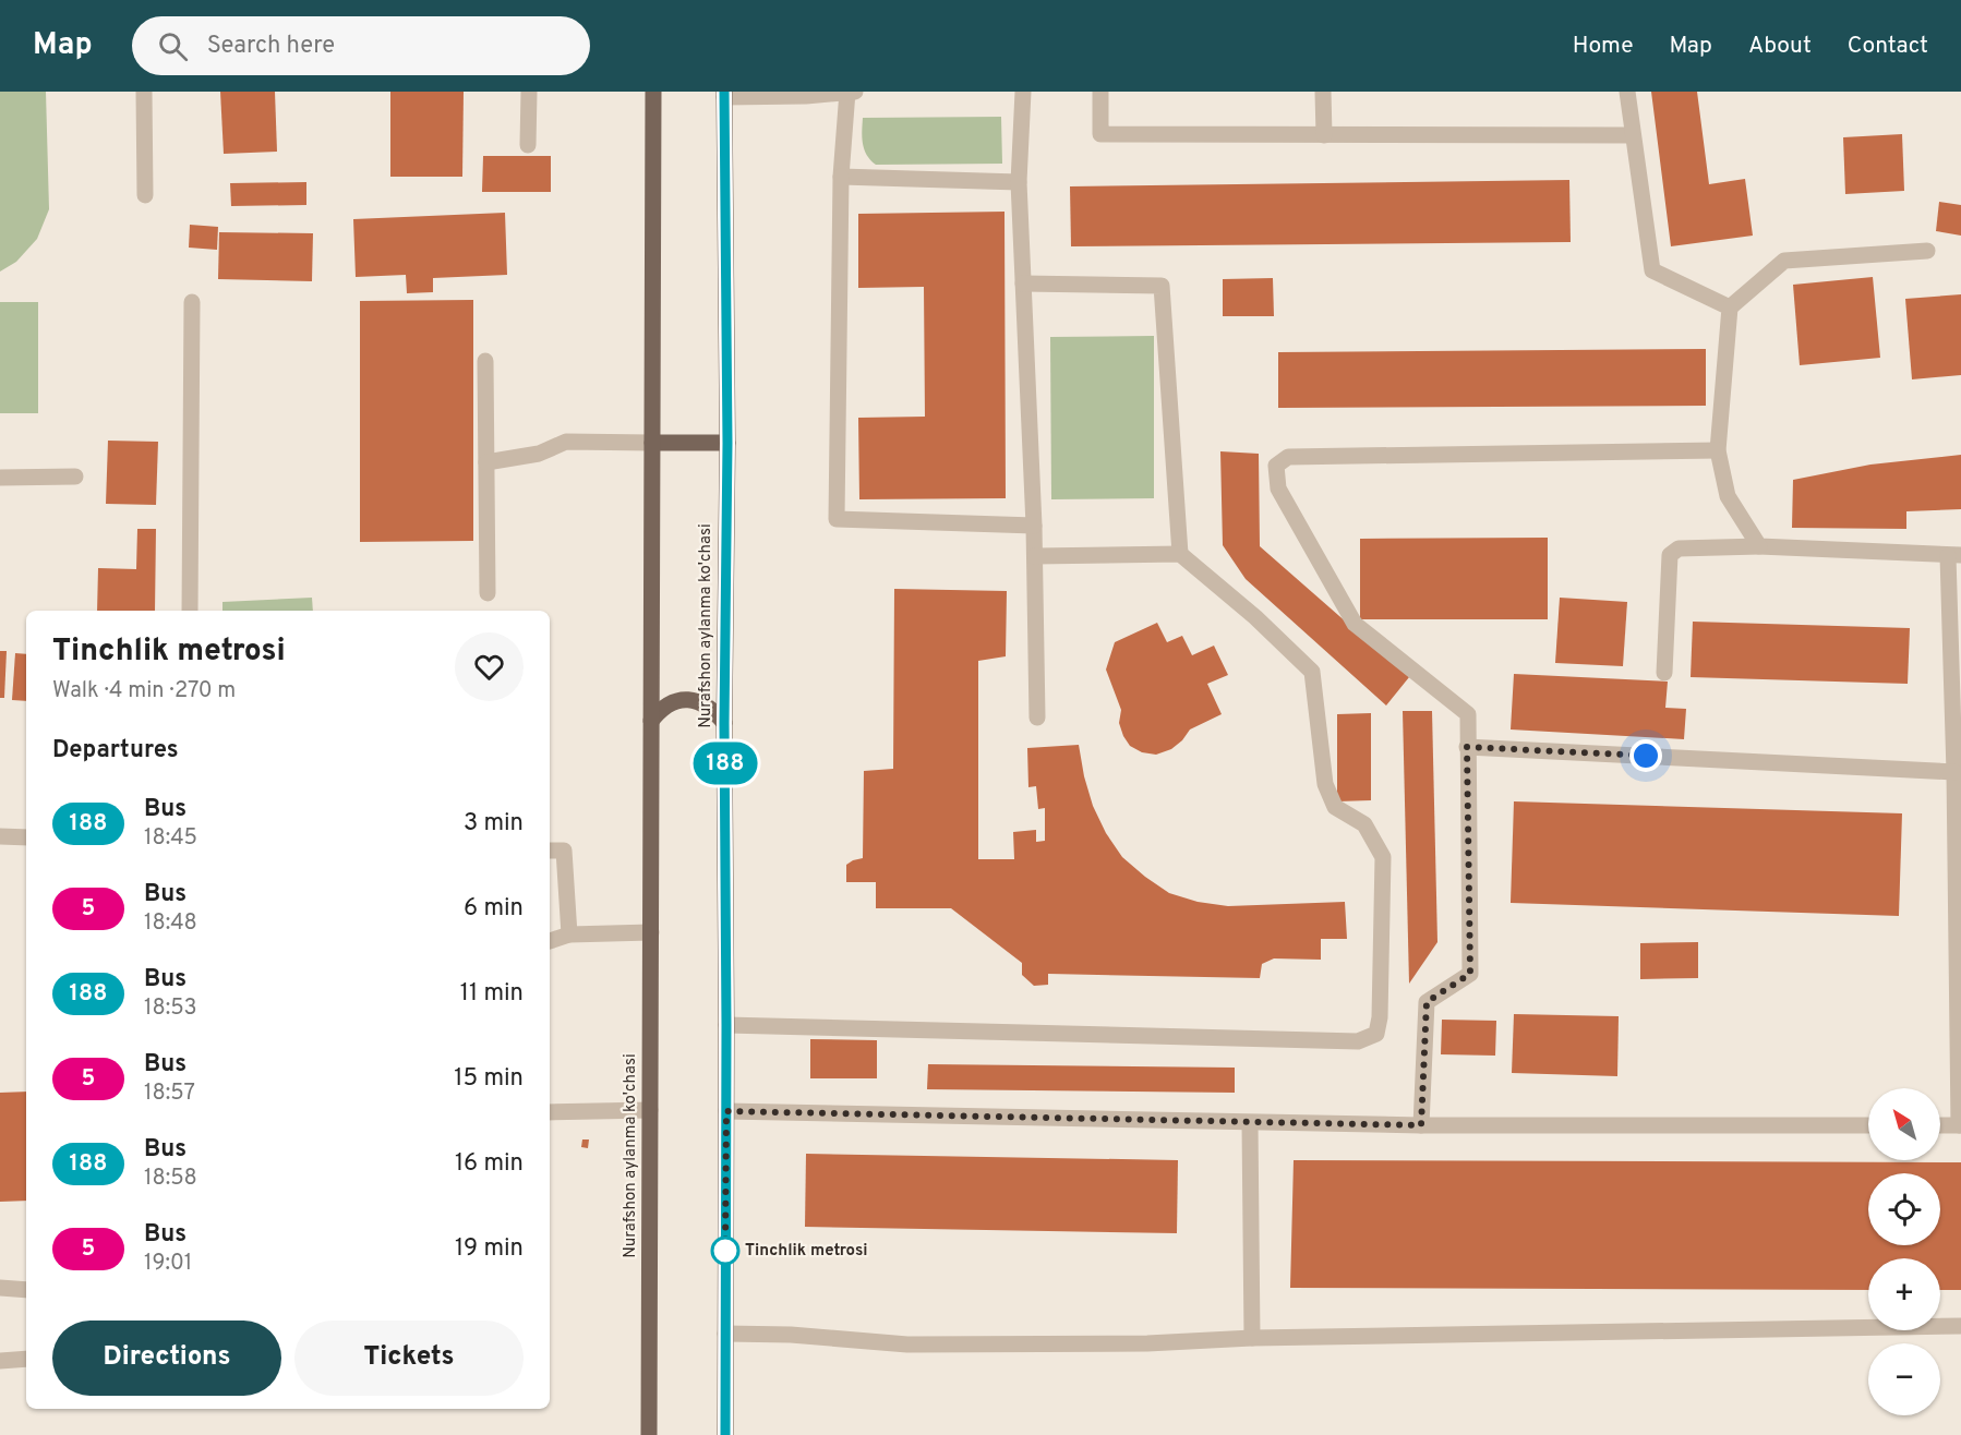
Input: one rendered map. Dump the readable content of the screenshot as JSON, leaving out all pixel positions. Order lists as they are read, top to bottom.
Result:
{
  "streets": {
    "main road": ["Nurafshon aylanma ko'chasi"]
  },
  "places": ["Tinchlik metrosi"],
  "lines": ["bus line 188"],
  "north": "top left",
  "page": {
    "header": "Map",
    "search": "Search here",
    "nav": [
      "Home",
      "Map",
      "About",
      "Contact"
    ],
    "on_map": "188",
    "heading": [
      ["Tinchlik metrosi", "Walk · 4 min · 270 m"],
      "Departures"
    ],
    "list": [
      {
        "mark": "188",
        "name": "Bus",
        "note": "18:45",
        "value": "3 min"
      },
      {
        "mark": "5",
        "name": "Bus",
        "note": "18:48",
        "value": "6 min"
      },
      {
        "mark": "188",
        "name": "Bus",
        "note": "18:53",
        "value": "11 min"
      },
      {
        "mark": "5",
        "name": "Bus",
        "note": "18:57",
        "value": "15 min"
      },
      {
        "mark": "188",
        "name": "Bus",
        "note": "18:58",
        "value": "16 min"
      },
      {
        "mark": "5",
        "name": "Bus",
        "note": "19:01",
        "value": "19 min"
      }
    ],
    "map_buttons": ["+", "−"],
    "buttons": ["Directions", "Tickets"]
  }
}
